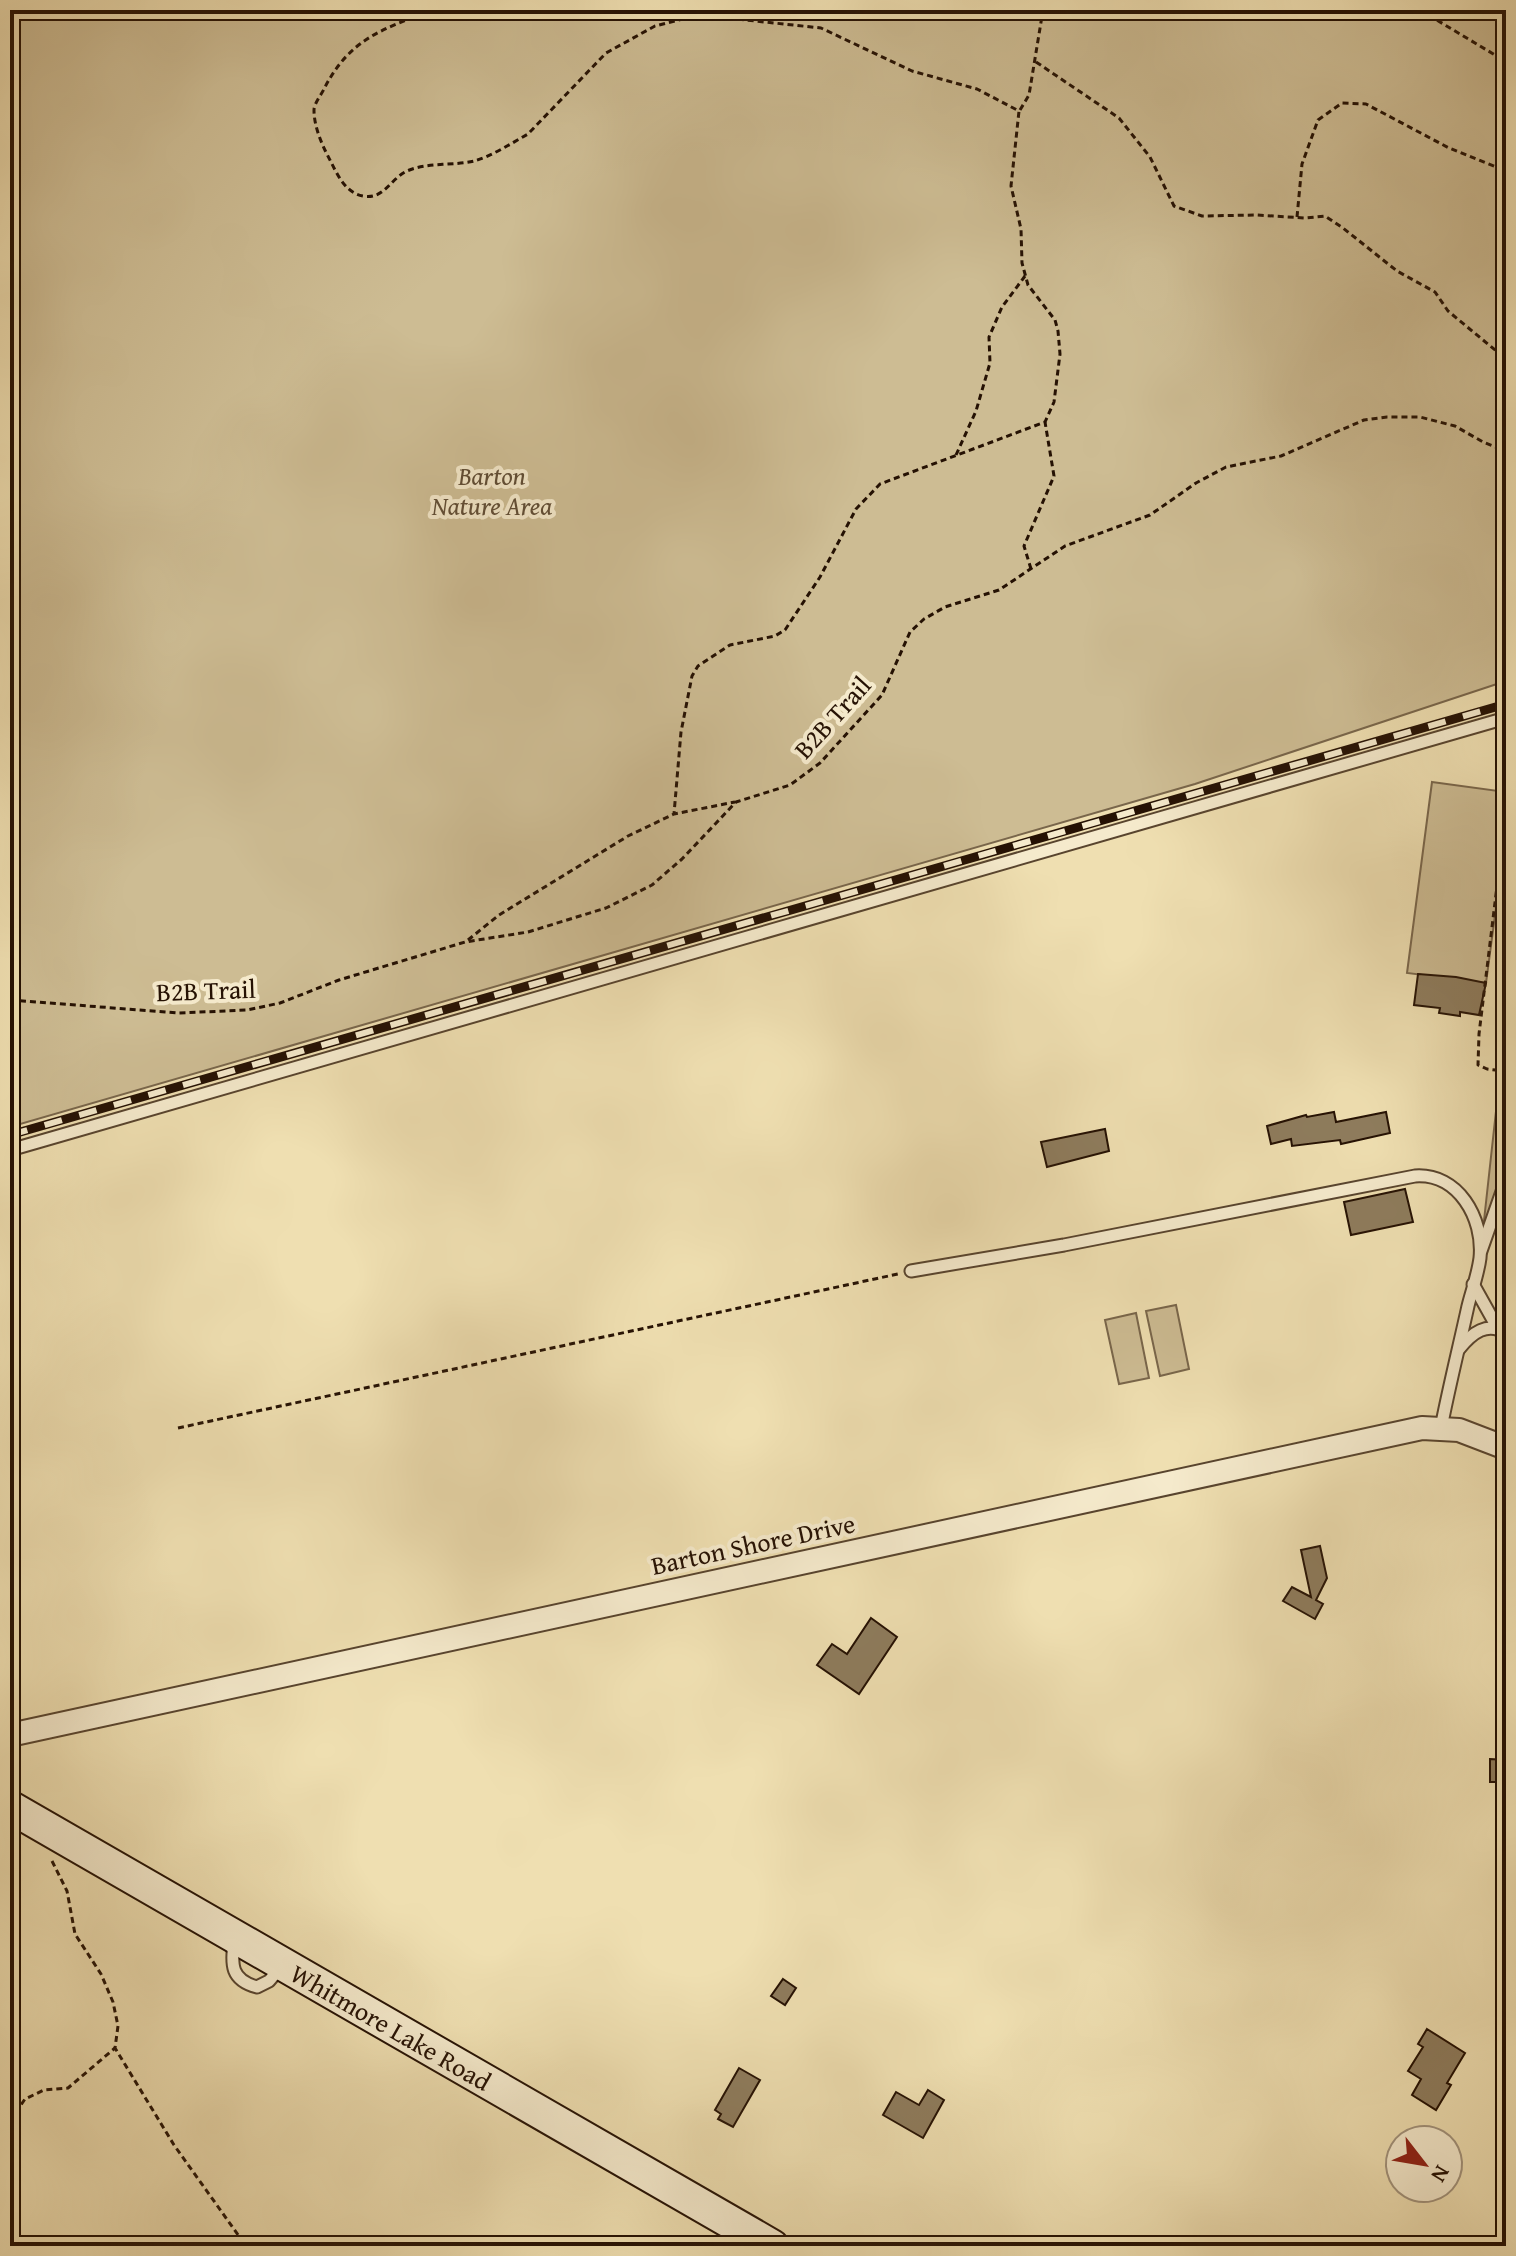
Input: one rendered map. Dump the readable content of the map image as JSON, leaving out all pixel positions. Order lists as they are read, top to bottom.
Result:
{
  "streets": {
    "street": ["Barton Shore Drive", "Whitmore Lake Road"],
    "path": ["B2B Trail"]
  },
  "parks": ["Barton Nature Area"],
  "north": "bottom right"
}
